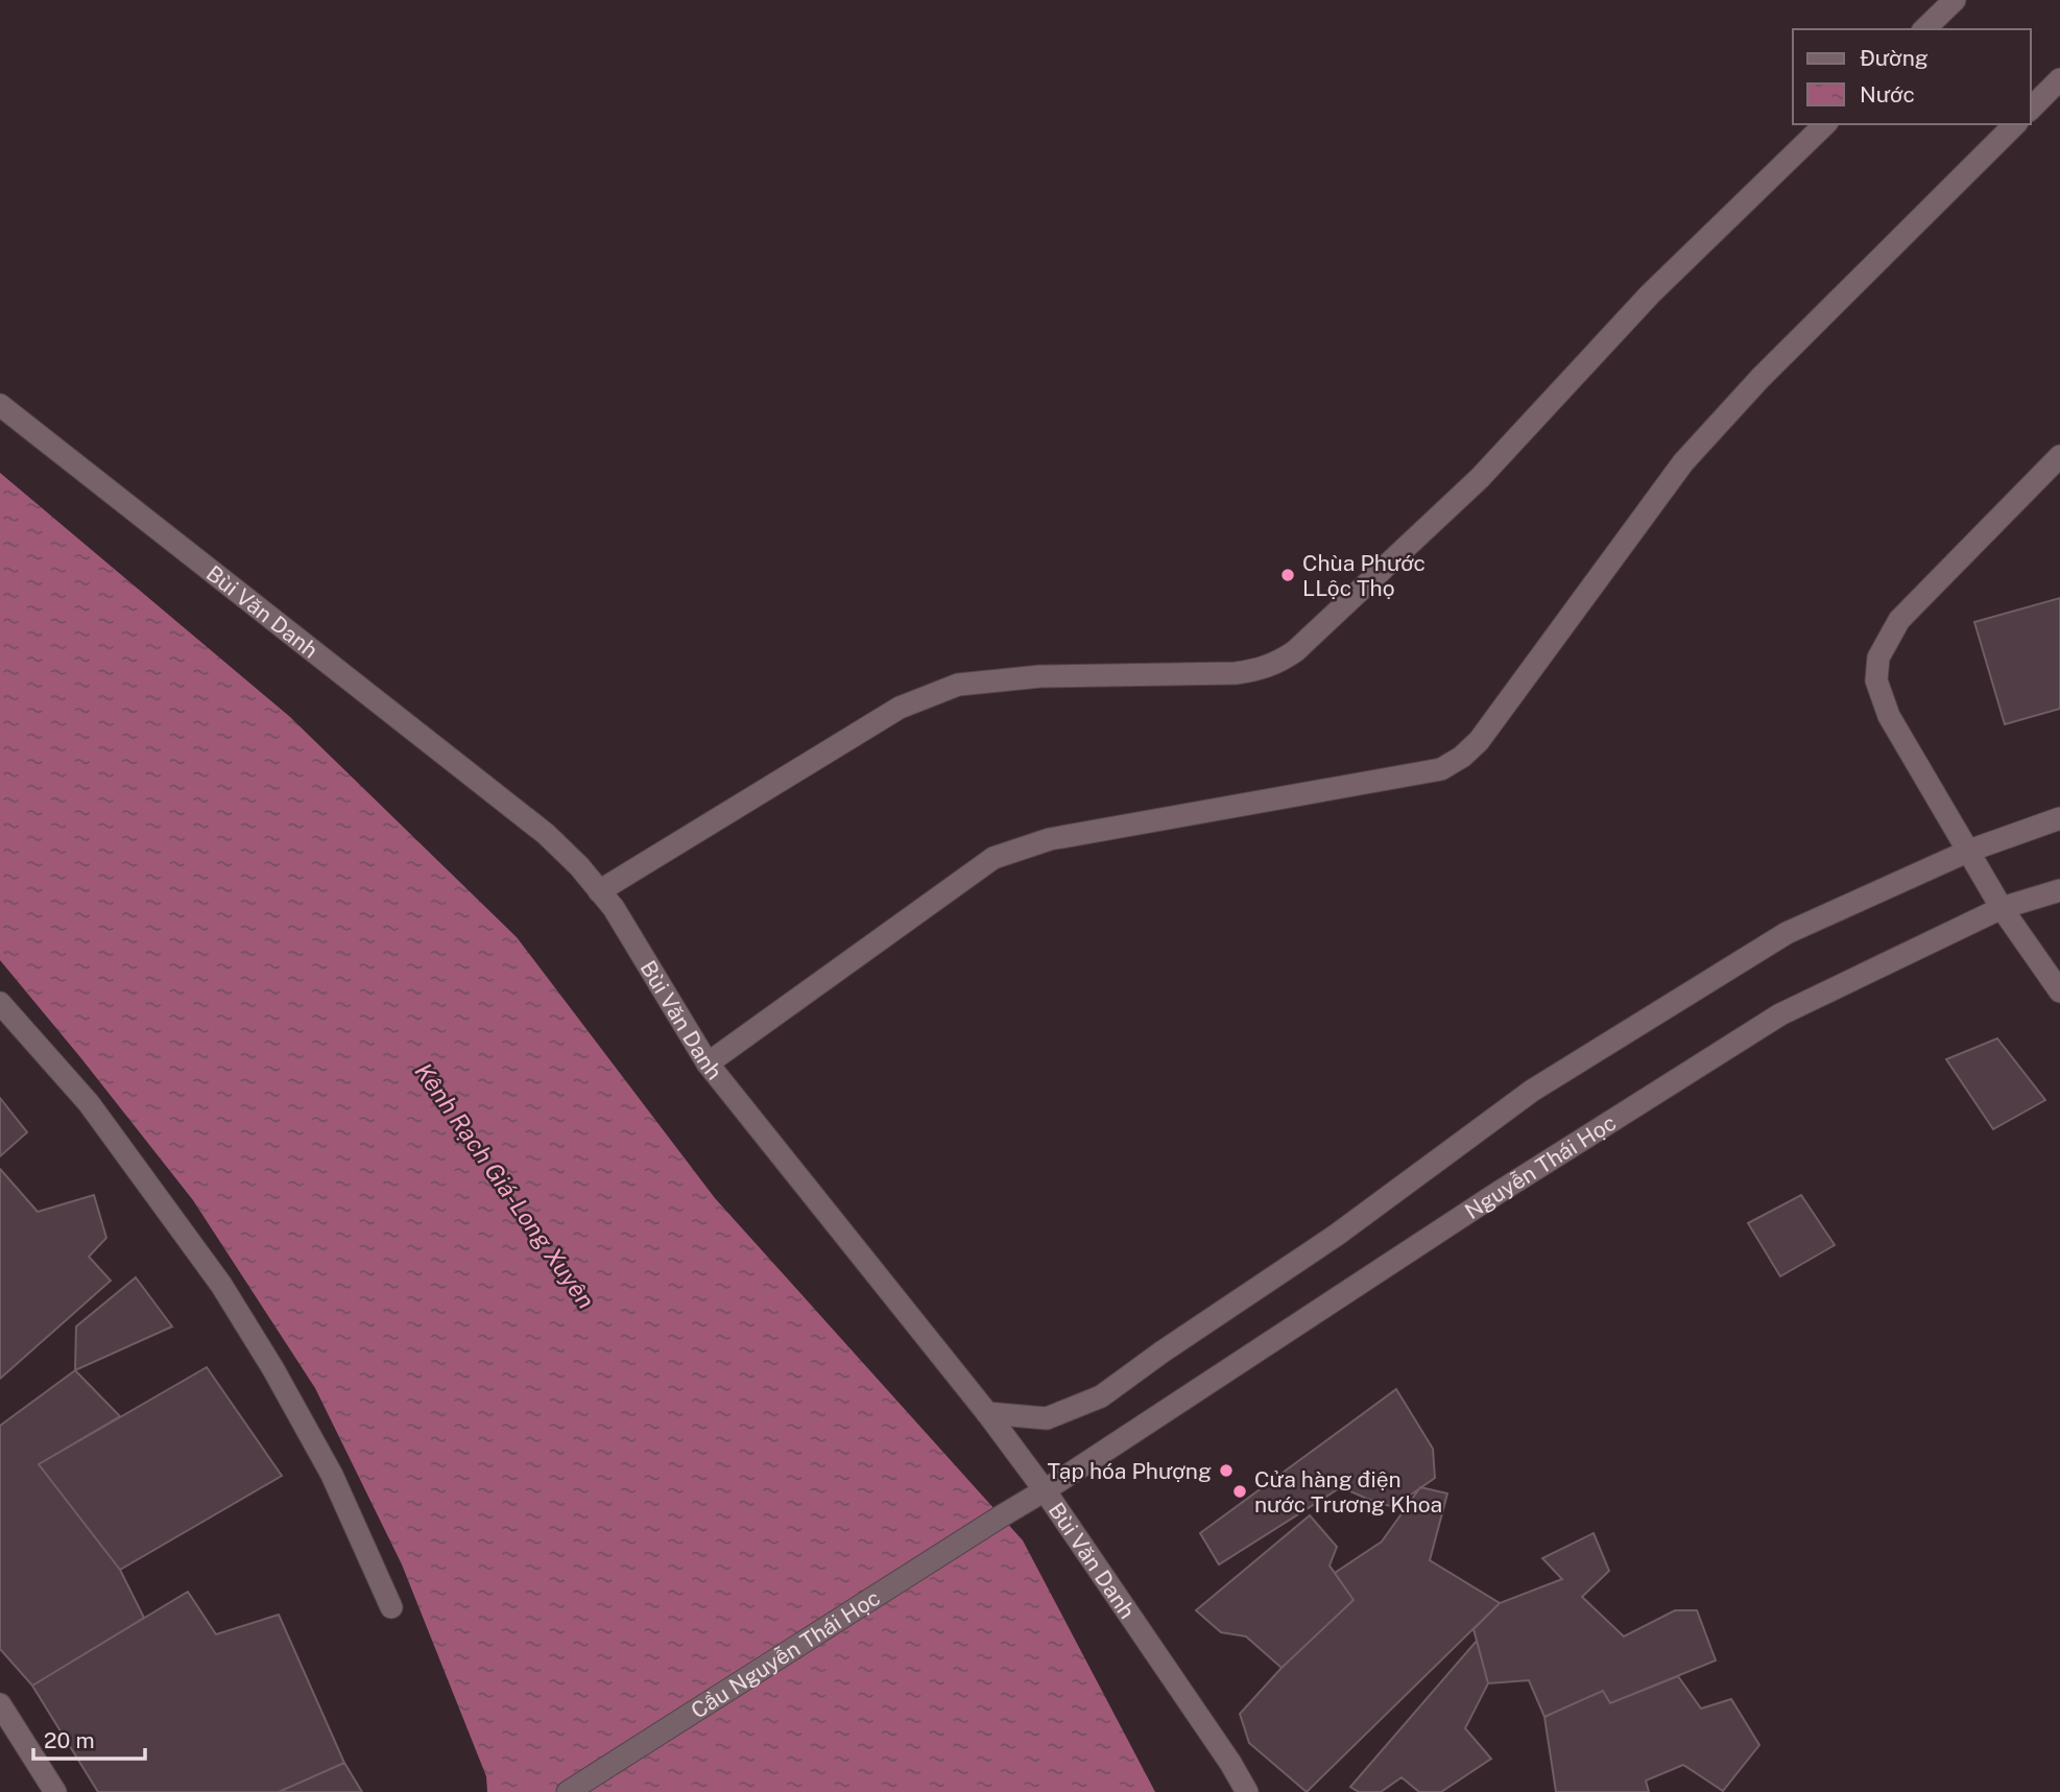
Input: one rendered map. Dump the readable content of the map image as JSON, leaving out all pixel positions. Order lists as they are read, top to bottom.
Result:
{
  "streets": {
    "street": ["Bùi Văn Danh", "Nguyễn Thái Học", "Cầu Nguyễn Thái Học"]
  },
  "crossings": [
    ["Bùi Văn Danh", "Nguyễn Thái Học"],
    ["Nguyễn Thái Học", "Cầu Nguyễn Thái Học"]
  ],
  "water": ["Kênh Rạch Giá-Long Xuyên"],
  "places": ["Chùa Phước LLộc Thọ", "Tạp hóa Phượng", "Cửa hàng điện nước Trương Khoa"],
  "legend": ["Đường", "Nước"],
  "scale_bar": "20 m"
}
